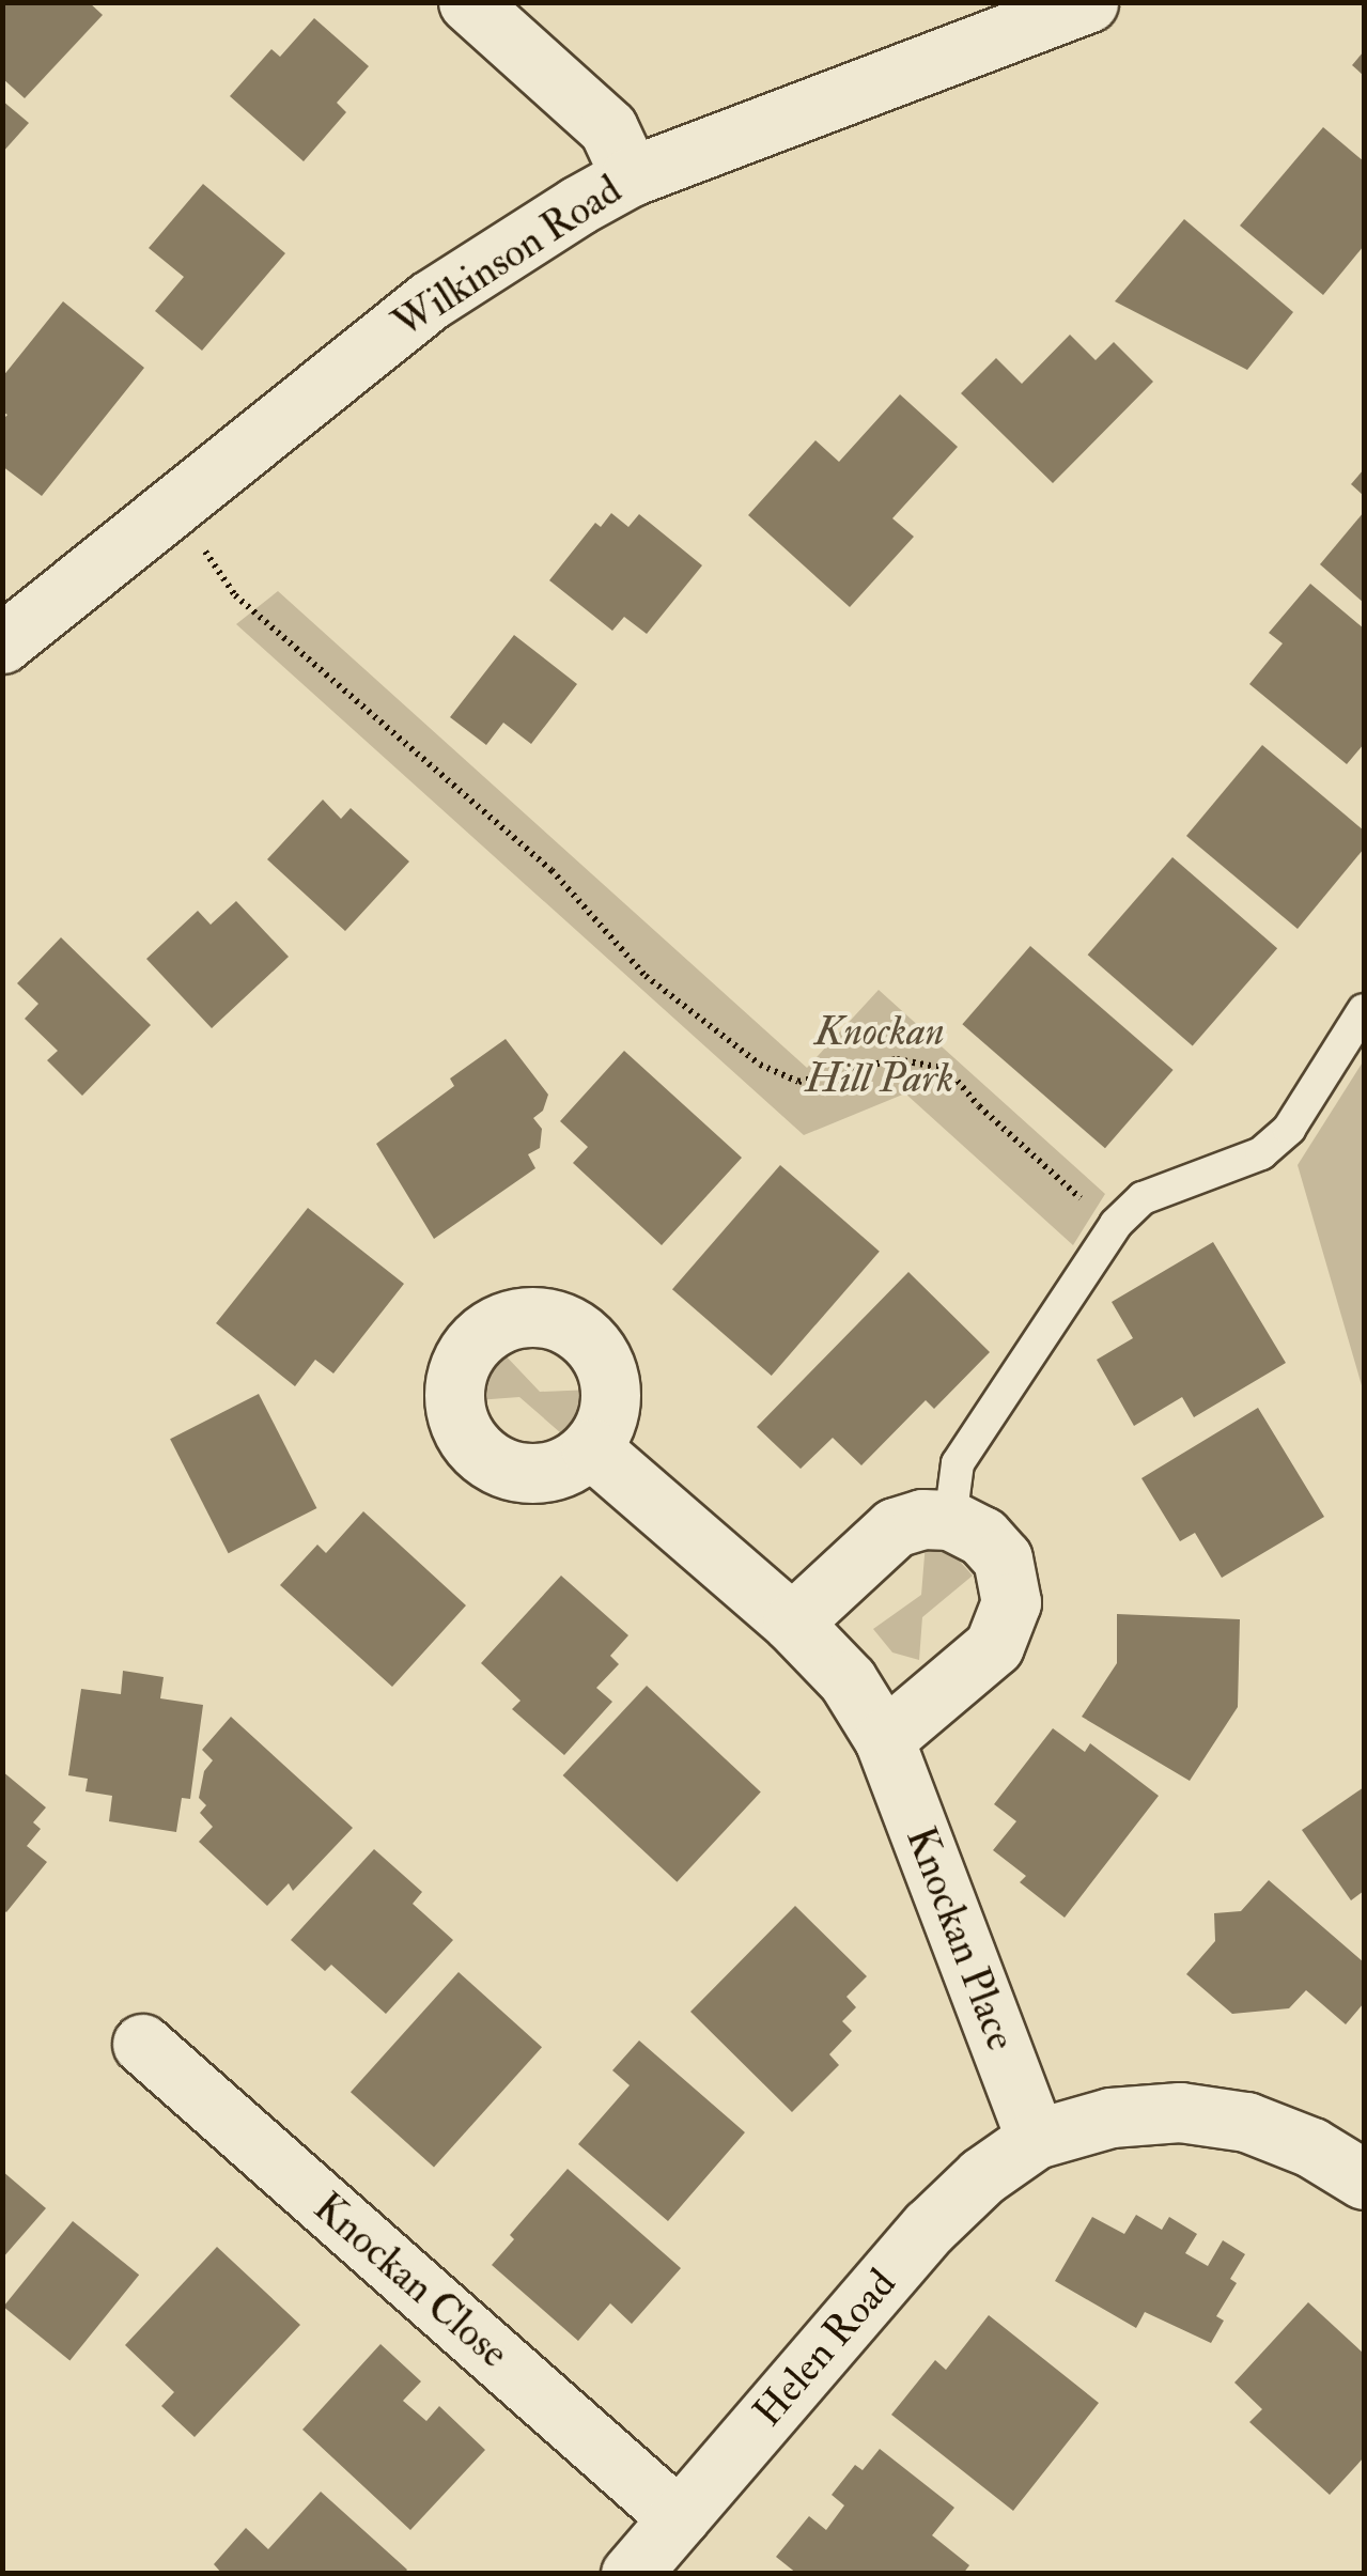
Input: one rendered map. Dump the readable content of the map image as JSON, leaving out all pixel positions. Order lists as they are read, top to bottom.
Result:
{
  "streets": {
    "street": [
      "Wilkinson Road",
      "Knockan Place",
      "Knockan Close",
      "Helen Road"
    ]
  },
  "crossings": [
    ["Knockan Place", "Helen Road"],
    ["Knockan Close", "Helen Road"]
  ],
  "parks": ["Knockan Hill Park"]
}
